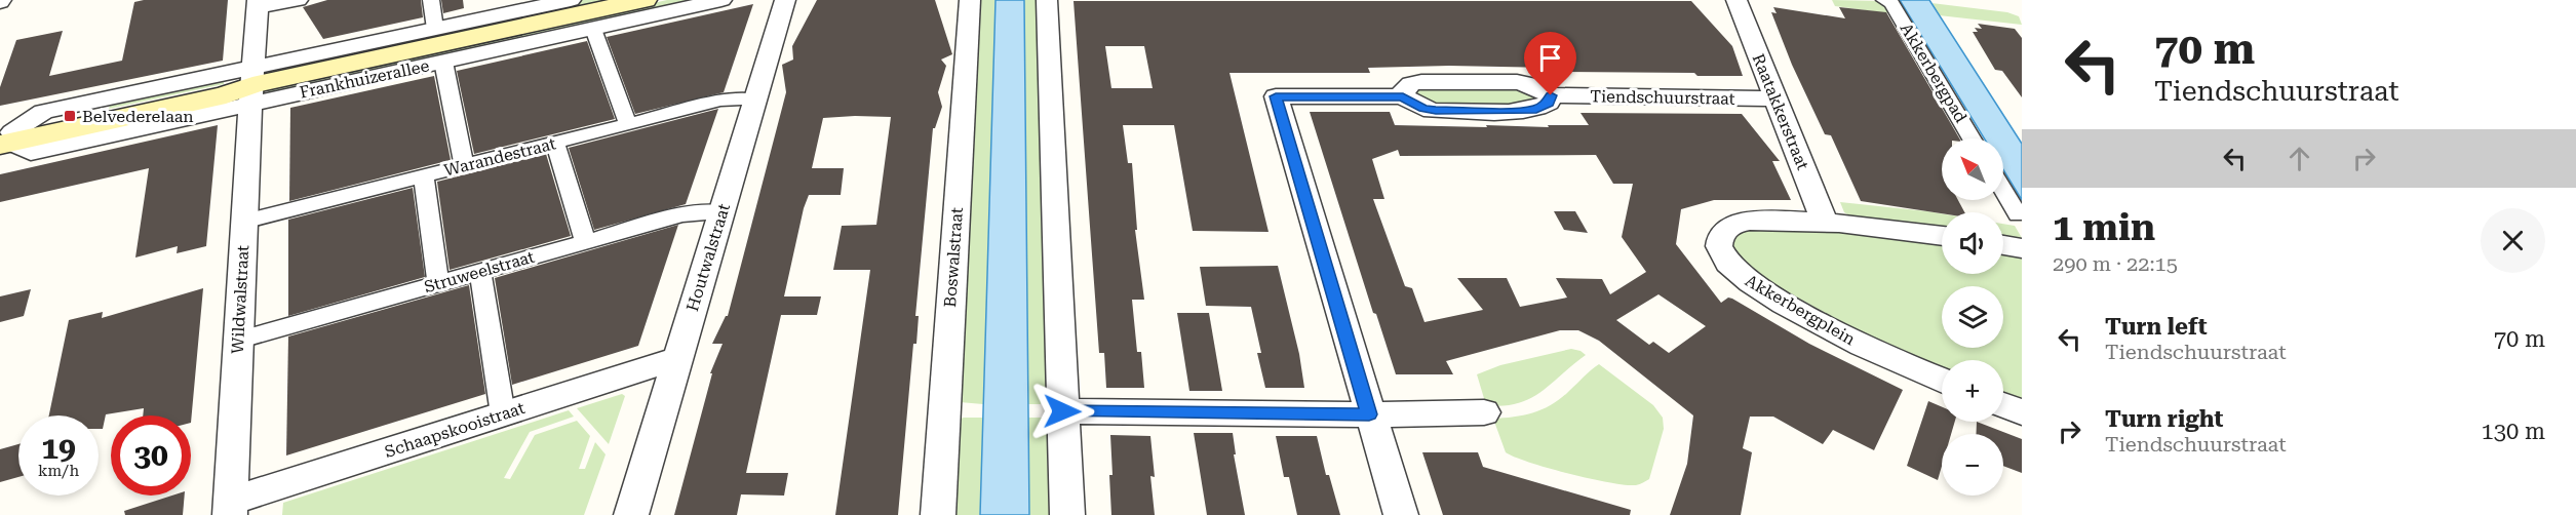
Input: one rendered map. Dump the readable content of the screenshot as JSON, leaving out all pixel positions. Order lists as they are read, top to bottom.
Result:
{
  "streets": {
    "main road": ["Frankhuizerallee"],
    "street": [
      "Akkerbergpad",
      "Tiendschuurstraat",
      "Raatakkerstraat",
      "Warandestraat",
      "Houtwalstraat",
      "Boswalstraat",
      "Struweelstraat",
      "Wildwalstraat",
      "Akkerbergplein",
      "Schaapskooistraat"
    ]
  },
  "crossings": [
    ["Frankhuizerallee", "Wildwalstraat"],
    ["Tiendschuurstraat", "Raatakkerstraat"],
    ["Raatakkerstraat", "Akkerbergplein"],
    ["Warandestraat", "Houtwalstraat"],
    ["Warandestraat", "Wildwalstraat"],
    ["Houtwalstraat", "Struweelstraat"],
    ["Houtwalstraat", "Schaapskooistraat"],
    ["Struweelstraat", "Wildwalstraat"],
    ["Wildwalstraat", "Schaapskooistraat"]
  ],
  "places": {
    "transit": ["Belvederelaan"]
  },
  "north": "top left",
  "page": {
    "turn": ["70 m", "Tiendschuurstraat"],
    "map_buttons": ["+", "−"],
    "heading": ["1 min", "290 m · 22:15"],
    "list": [
      {
        "name": "Turn left",
        "note": "Tiendschuurstraat",
        "value": "70 m"
      },
      {
        "name": "Turn right",
        "note": "Tiendschuurstraat",
        "value": "130 m"
      }
    ],
    "speed": "19 km/h",
    "limit": "30"
  }
}
